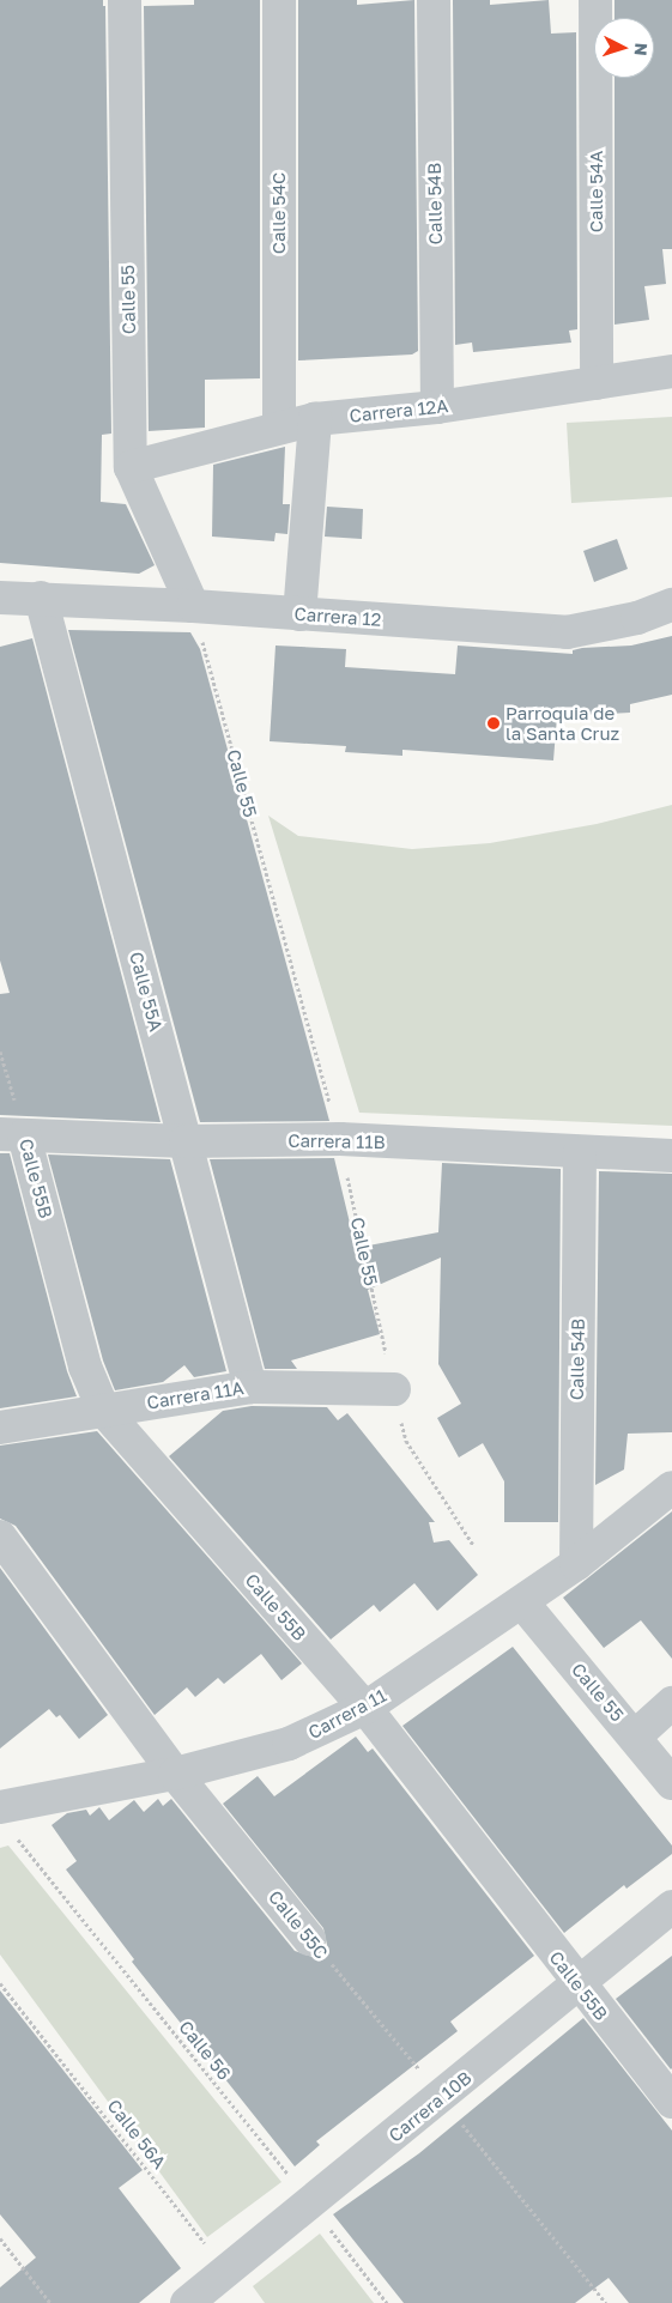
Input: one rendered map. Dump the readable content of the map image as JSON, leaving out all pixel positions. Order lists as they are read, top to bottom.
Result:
{
  "streets": {
    "street": [
      "Calle 54A",
      "Calle 54B",
      "Calle 54C",
      "Calle 55",
      "Carrera 12A",
      "Carrera 12",
      "Calle 55A",
      "Carrera 11B",
      "Calle 55B",
      "Carrera 11A",
      "Carrera 11",
      "Calle 55C",
      "Carrera 10B"
    ],
    "path": ["Calle 56", "Calle 56A"]
  },
  "crossings": [
    ["Calle 54A", "Carrera 12A"],
    ["Calle 54B", "Carrera 12A"],
    ["Calle 54B", "Carrera 11B"],
    ["Calle 54B", "Carrera 11"],
    ["Calle 54C", "Carrera 12A"],
    ["Calle 55", "Carrera 12A"],
    ["Calle 55", "Carrera 12"],
    ["Calle 55", "Carrera 11B"],
    ["Calle 55", "Carrera 11A"],
    ["Calle 55", "Carrera 11"],
    ["Carrera 12", "Calle 55A"],
    ["Calle 55A", "Carrera 11B"],
    ["Calle 55A", "Carrera 11A"],
    ["Carrera 11B", "Calle 55B"],
    ["Calle 55B", "Carrera 11A"],
    ["Calle 55B", "Carrera 11"],
    ["Calle 55B", "Carrera 10B"],
    ["Carrera 11", "Calle 55C"],
    ["Carrera 11", "Calle 56"],
    ["Calle 55C", "Carrera 10B"],
    ["Calle 56", "Carrera 10B"],
    ["Carrera 10B", "Calle 56A"]
  ],
  "places": ["Parroquia de la Santa Cruz"],
  "north": "right"
}
